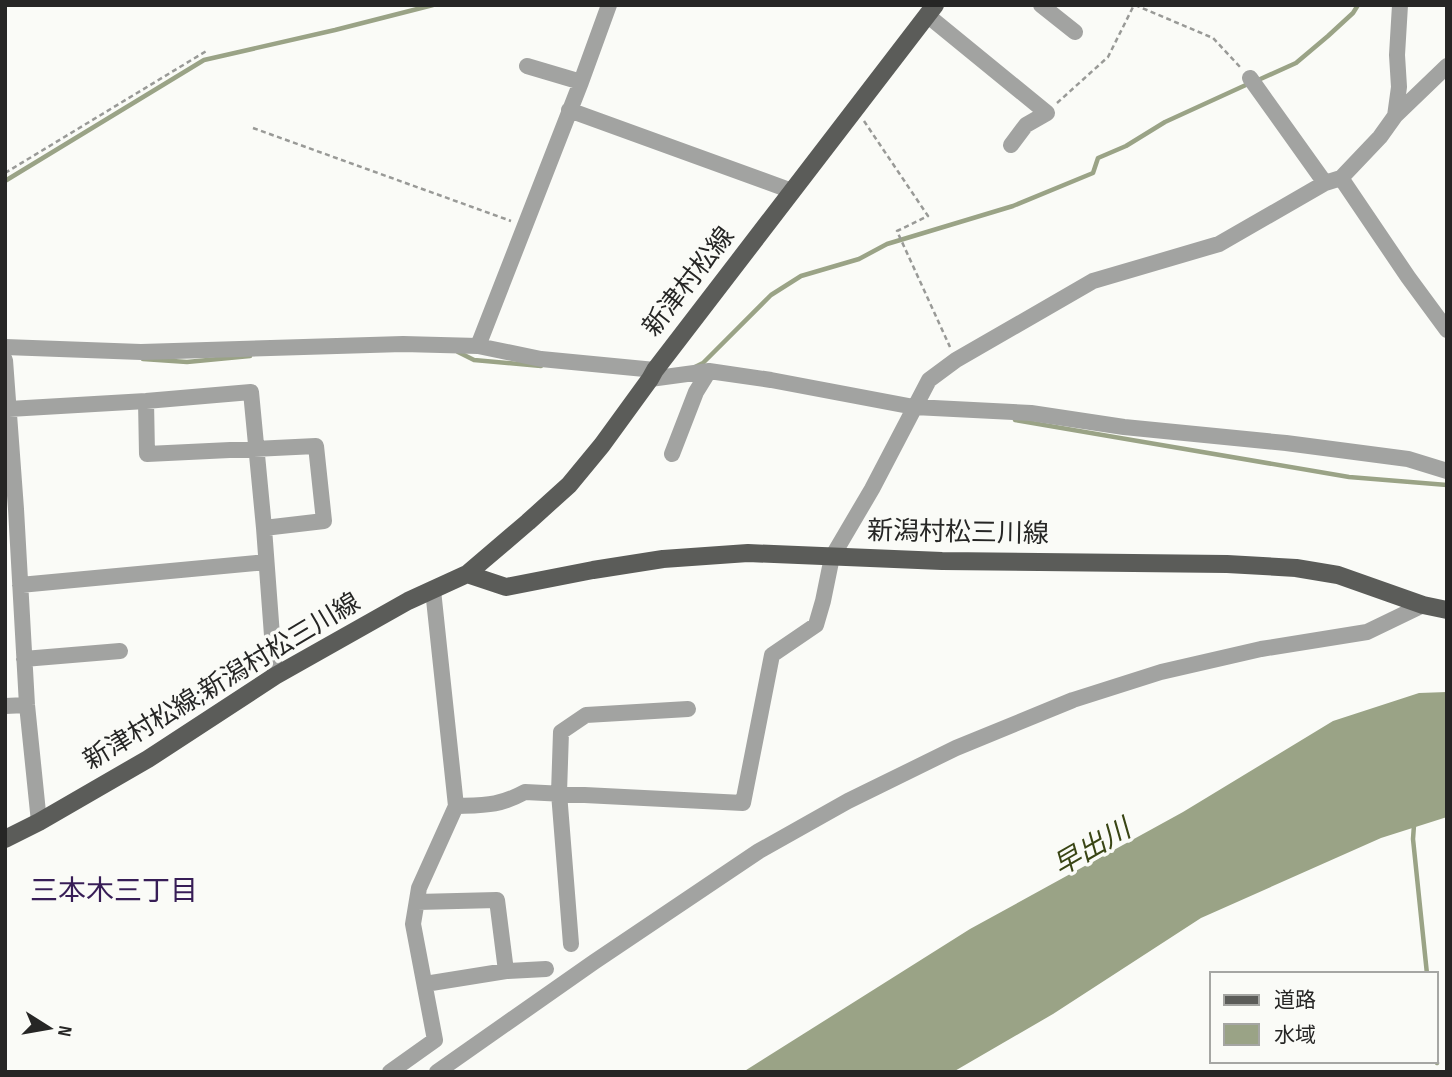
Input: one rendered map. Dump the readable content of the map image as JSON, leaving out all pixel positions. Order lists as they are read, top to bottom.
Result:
{
  "streets": {
    "main road": ["新津村松線", "新潟村松三川線", "新津村松線;新潟村松三川線"]
  },
  "crossings": [
    ["新津村松線", "新潟村松三川線"],
    ["新津村松線", "新津村松線;新潟村松三川線"],
    ["新潟村松三川線", "新津村松線;新潟村松三川線"]
  ],
  "districts": ["三本木三丁目"],
  "water": ["早出川"],
  "legend": ["道路", "水域"],
  "north": "right"
}
